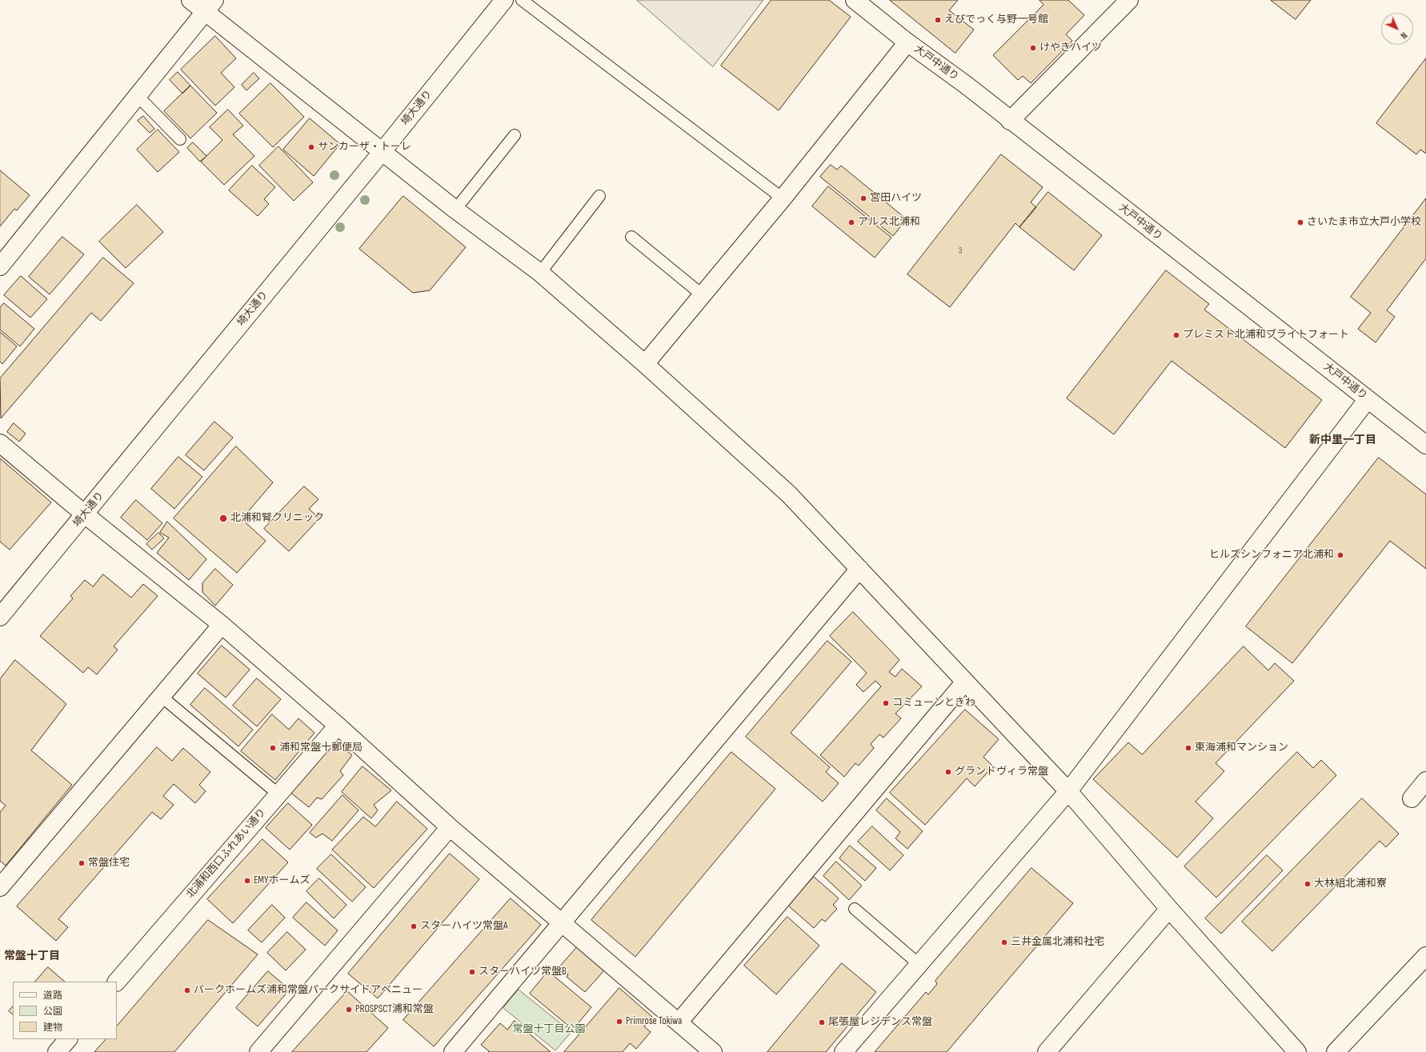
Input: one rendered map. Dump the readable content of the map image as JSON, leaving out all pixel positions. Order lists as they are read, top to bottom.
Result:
{
  "streets": {
    "main road": ["大戸中通り", "埼大通り", "北浦和西口ふれあい通り"]
  },
  "districts": ["新中里一丁目", "常盤十丁目"],
  "parks": ["常盤十丁目公園"],
  "places": [
    "えぴでっく与野一号館",
    "けやきハイツ",
    "サンカーザ・トーレ",
    "宮田ハイツ",
    "アルス北浦和",
    "さいたま市立大戸小学校",
    "プレミスト北浦和ブライトフォート",
    "北浦和腎クリニック",
    "ヒルズシンフォニア北浦和",
    "コミューンときわ",
    "浦和常盤十郵便局",
    "東海浦和マンション",
    "グランドヴィラ常盤",
    "常盤住宅",
    "EMYホームズ",
    "大林組北浦和寮",
    "スターハイツ常盤A",
    "三井金属北浦和社宅",
    "スターハイツ常盤B",
    "パークホームズ浦和常盤パークサイドアベニュー",
    "PROSPSCT浦和常盤",
    "Primrose Tokiwa",
    "尾張屋レジデンス常盤"
  ],
  "house_numbers": ["3"],
  "legend": ["道路", "公園", "建物"],
  "north": "bottom right"
}
